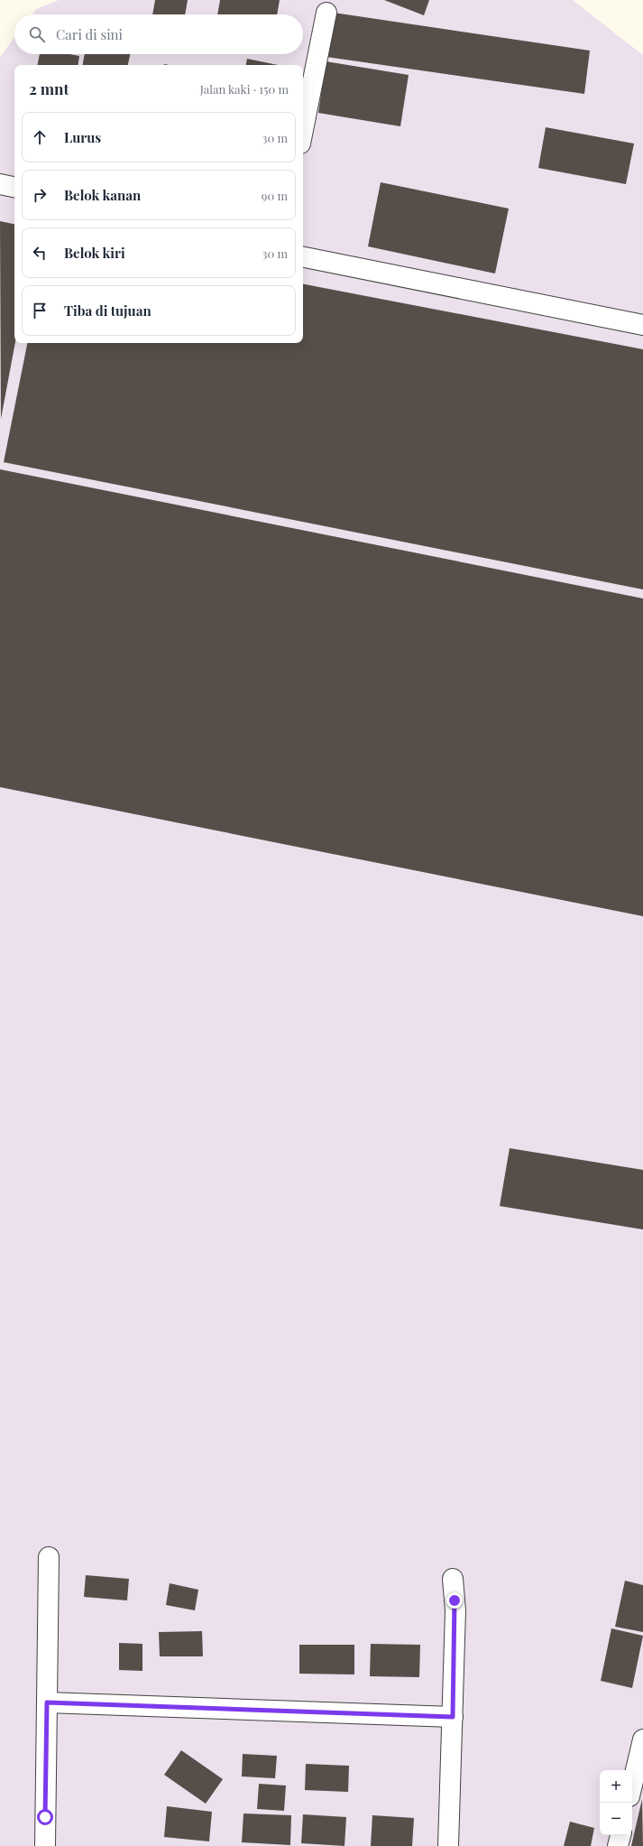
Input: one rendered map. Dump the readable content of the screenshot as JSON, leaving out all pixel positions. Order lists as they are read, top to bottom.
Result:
{
  "page": {
    "search": "Cari di sini",
    "heading": ["2 mnt", "Jalan kaki · 150 m"],
    "list": [
      ["Lurus", "30 m"],
      ["Belok kanan", "90 m"],
      ["Belok kiri", "30 m"],
      "Tiba di tujuan"
    ],
    "map_buttons": ["+", "−"]
  }
}
